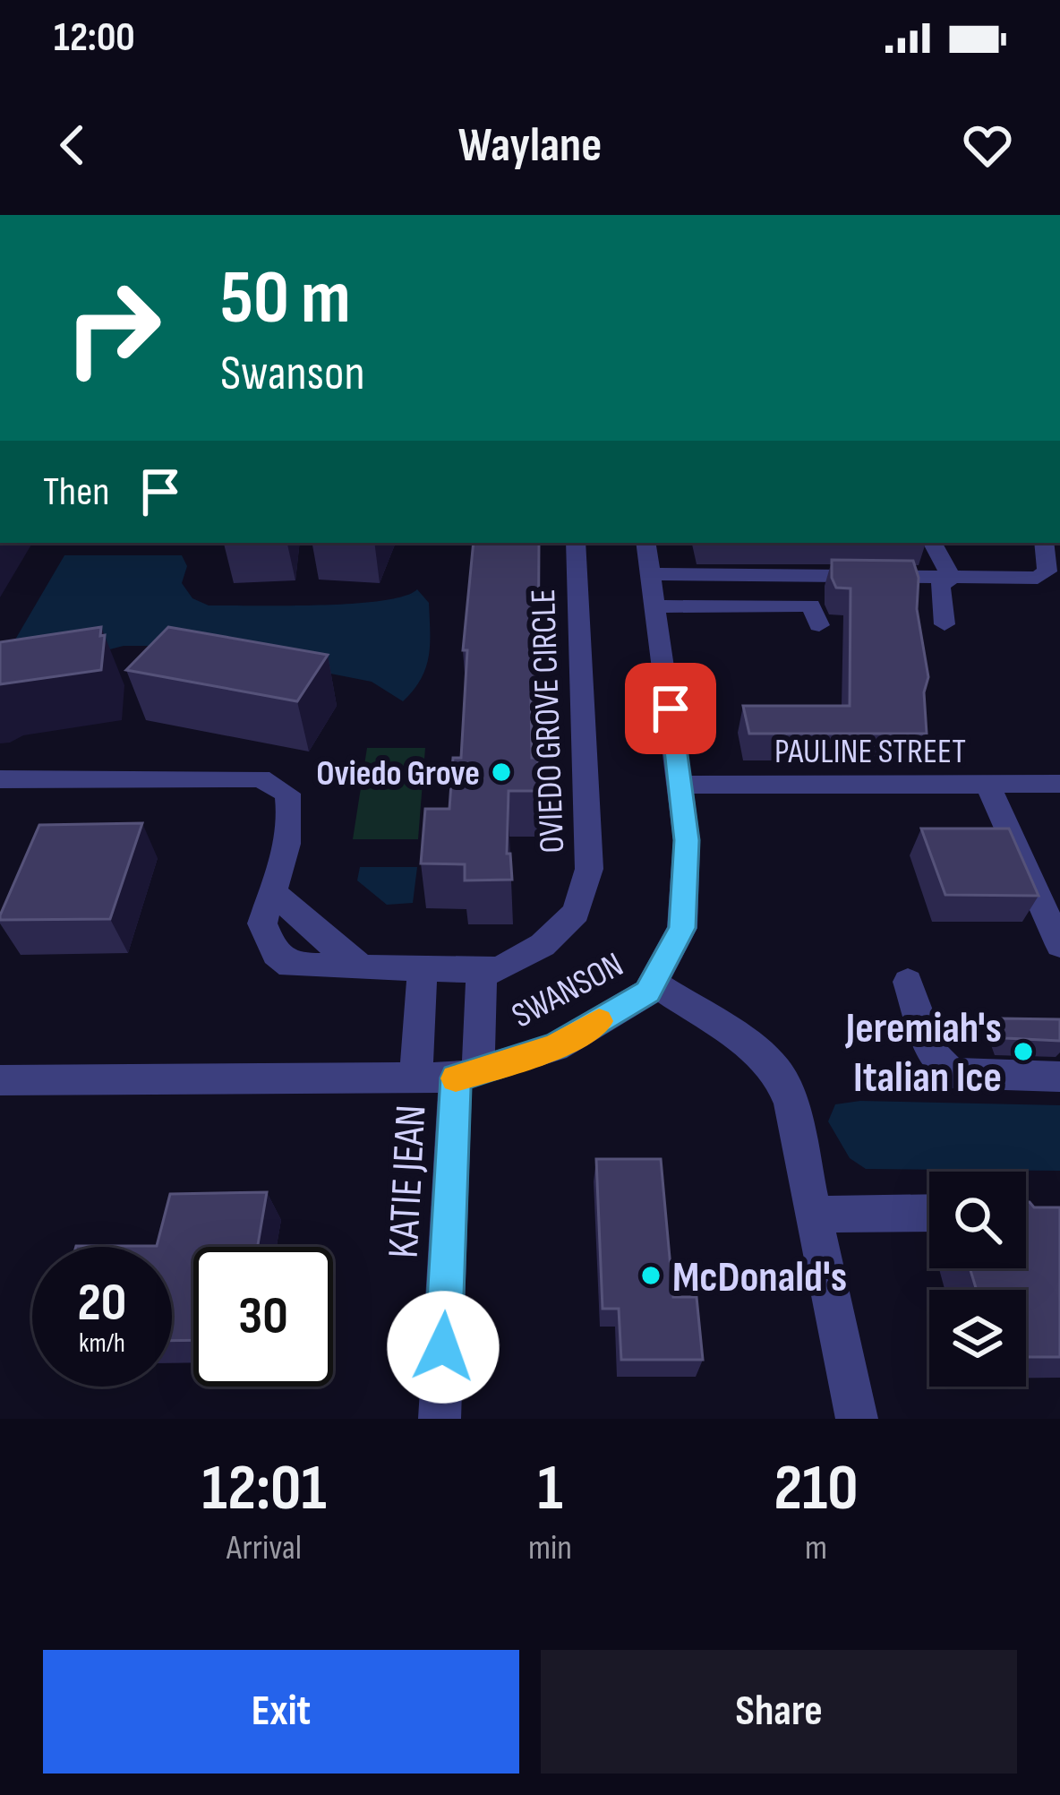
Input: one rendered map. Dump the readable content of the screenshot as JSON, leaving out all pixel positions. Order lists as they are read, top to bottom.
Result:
{
  "streets": {
    "street": [
      "OVIEDO GROVE CIRCLE",
      "PAULINE STREET",
      "SWANSON",
      "KATIE JEAN"
    ]
  },
  "crossings": [
    ["PAULINE STREET", "SWANSON"],
    ["SWANSON", "KATIE JEAN"]
  ],
  "places": ["Oviedo Grove", "Jeremiah's Italian Ice", "McDonald's"],
  "page": {
    "status": "12:00",
    "header": "Waylane",
    "turn": ["50 m", "Swanson"],
    "then": "Then",
    "speed": "20 km/h",
    "limit": "30",
    "eta": [
      "12:01",
      "Arrival",
      "1",
      "min",
      "210",
      "m"
    ],
    "buttons": ["Exit", "Share"]
  }
}
